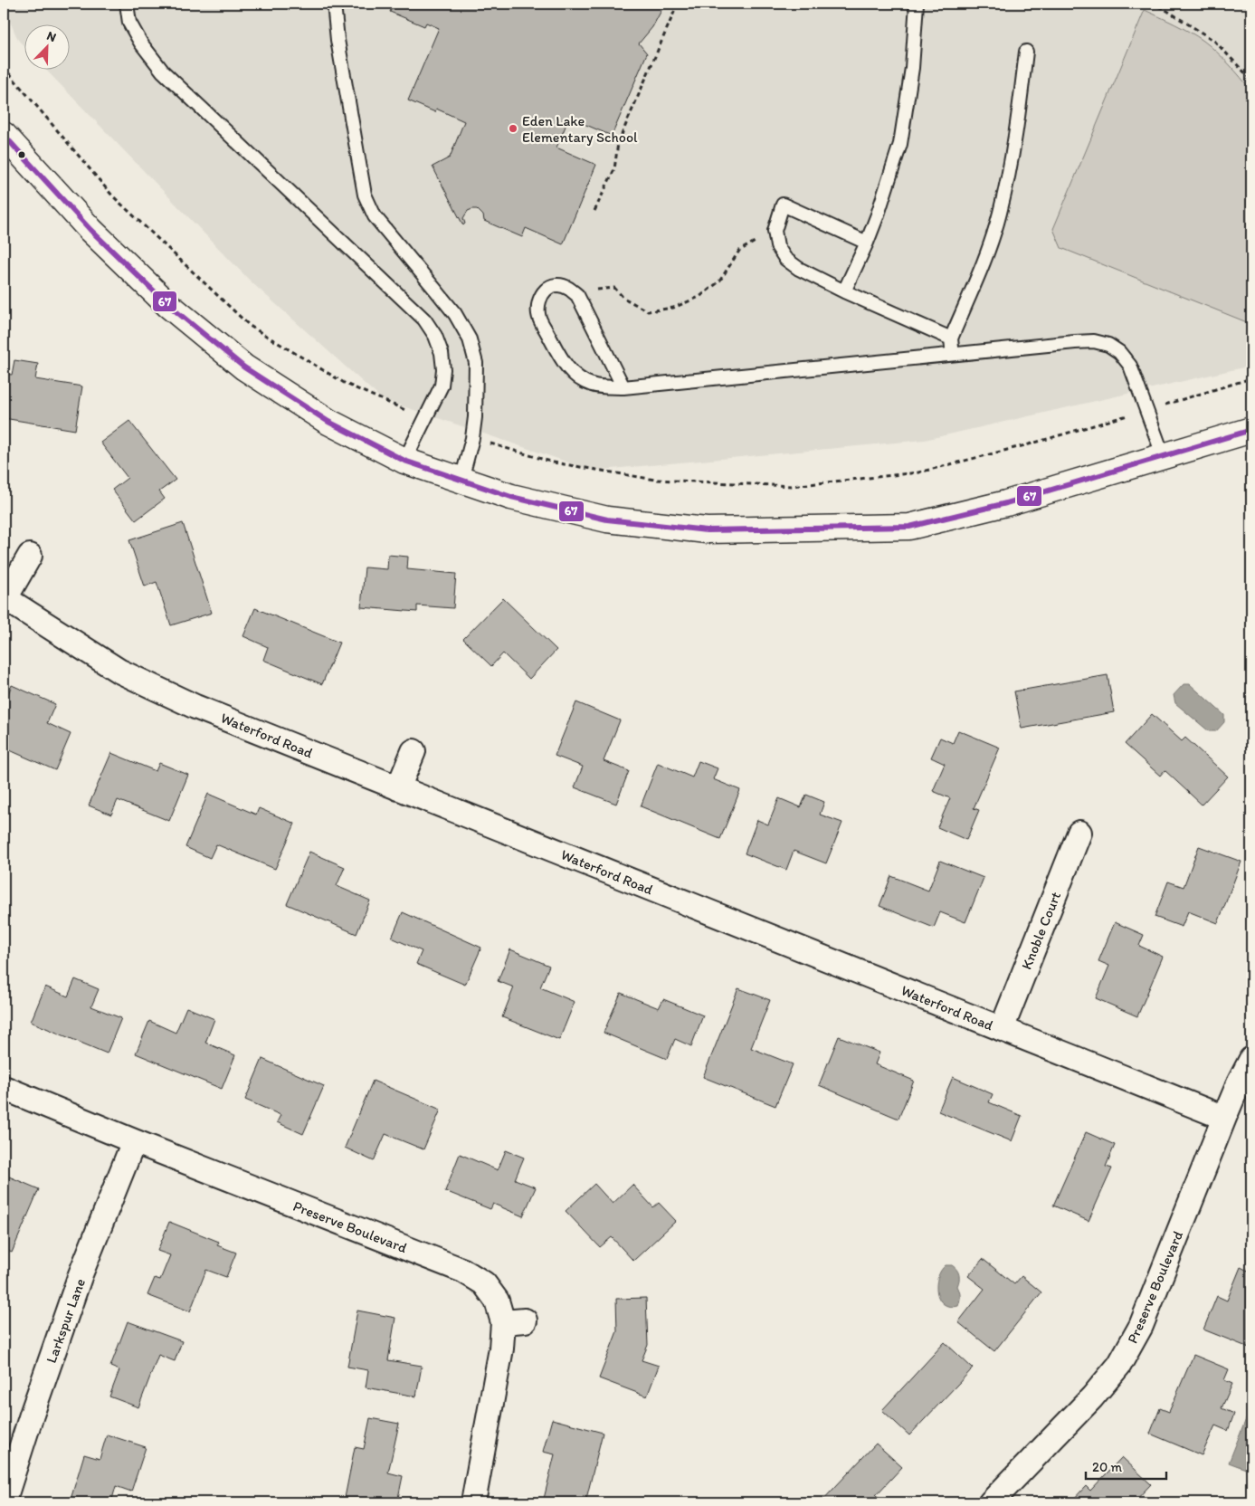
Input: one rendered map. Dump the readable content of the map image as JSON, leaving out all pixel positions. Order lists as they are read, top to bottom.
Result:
{
  "streets": {
    "street": [
      "Waterford Road",
      "Knoble Court",
      "Preserve Boulevard",
      "Larkspur Lane"
    ]
  },
  "crossings": [
    ["Waterford Road", "Knoble Court"],
    ["Waterford Road", "Preserve Boulevard"],
    ["Preserve Boulevard", "Larkspur Lane"]
  ],
  "places": ["Eden Lake Elementary School"],
  "lines": ["transit line 67"],
  "scale_bar": "20 m",
  "north": "top right"
}
